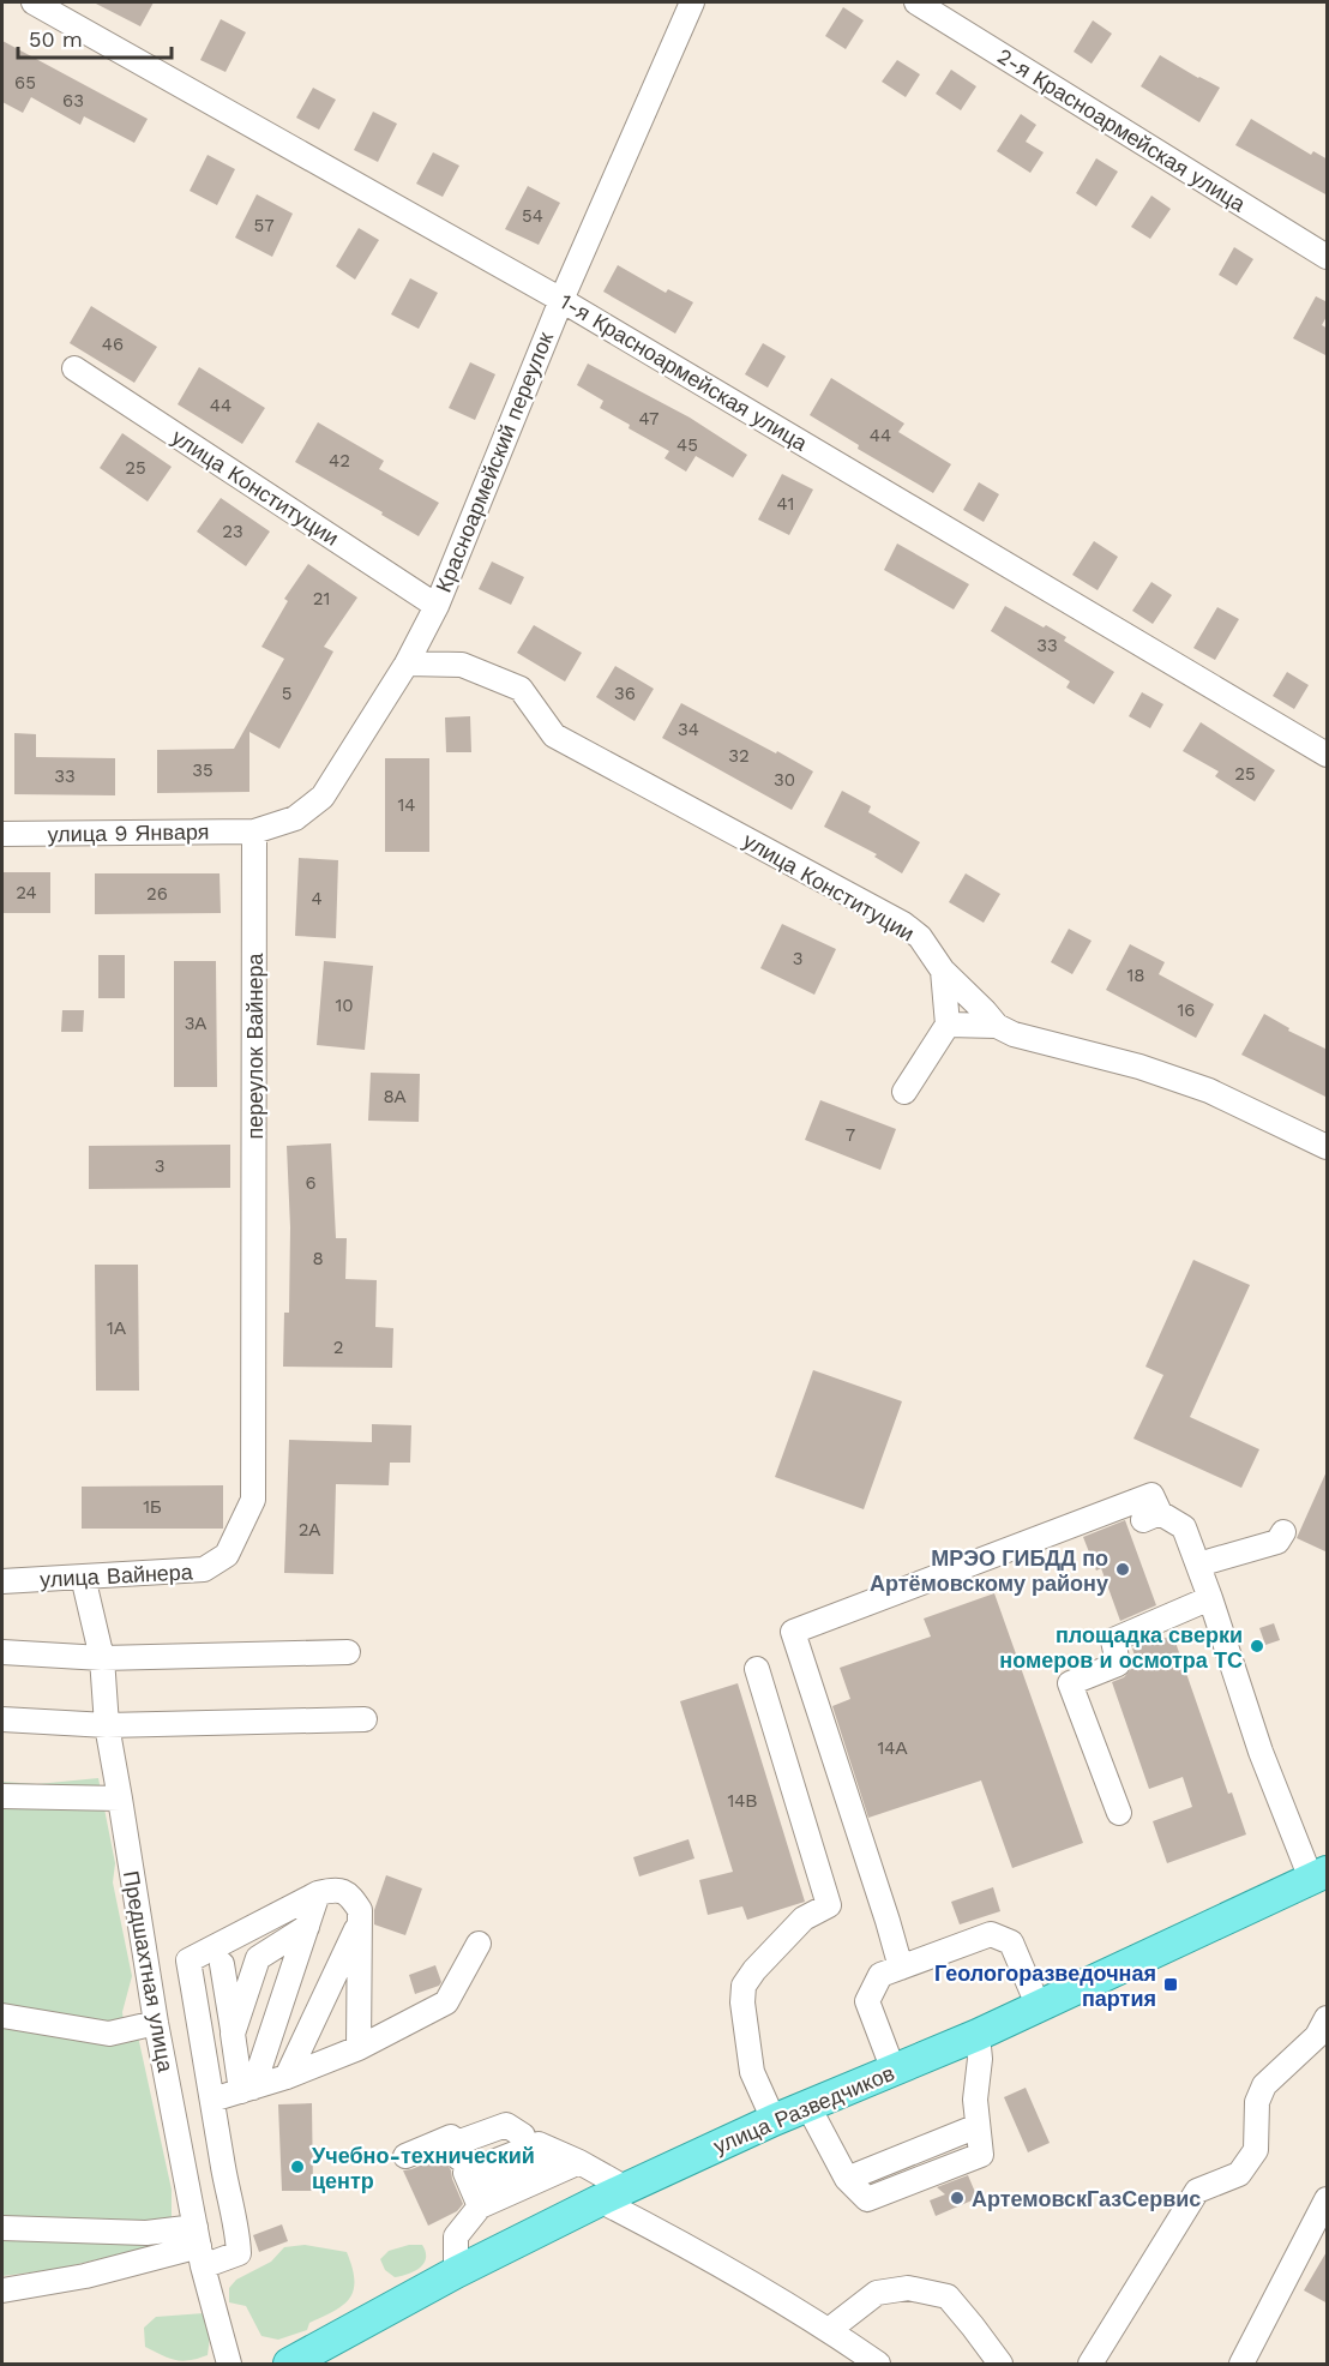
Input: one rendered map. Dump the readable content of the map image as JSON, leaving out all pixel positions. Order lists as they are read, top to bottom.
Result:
{
  "streets": {
    "main road": ["улица Разведчиков"],
    "street": [
      "2-я Красноармейская улица",
      "1-я Красноармейская улица",
      "Красноармейский переулок",
      "улица Конституции",
      "улица 9 Января",
      "переулок Вайнера",
      "улица Вайнера",
      "Предшахтная улица"
    ]
  },
  "crossings": [
    ["1-я Красноармейская улица", "Красноармейский переулок"],
    ["Красноармейский переулок", "улица Конституции"],
    ["улица 9 Января", "переулок Вайнера"],
    ["переулок Вайнера", "улица Вайнера"],
    ["улица Вайнера", "Предшахтная улица"]
  ],
  "places": {
    "other": [
      "МРЭО ГИБДД по Артёмовскому району",
      "площадка сверки номеров и осмотра ТС",
      "Учебно-технический центр",
      "АртемовскГазСервис"
    ],
    "transit": ["Геологоразведочная партия"]
  },
  "house_numbers": [
    "65",
    "63",
    "54",
    "57",
    "46",
    "44",
    "47",
    "44",
    "45",
    "42",
    "25",
    "41",
    "23",
    "21",
    "33",
    "5",
    "36",
    "34",
    "32",
    "35",
    "25",
    "33",
    "30",
    "14",
    "24",
    "26",
    "4",
    "3",
    "18",
    "10",
    "16",
    "3А",
    "8А",
    "7",
    "3",
    "6",
    "8",
    "1А",
    "2",
    "1Б",
    "2А",
    "14А",
    "14В"
  ],
  "scale_bar": "50 m"
}
